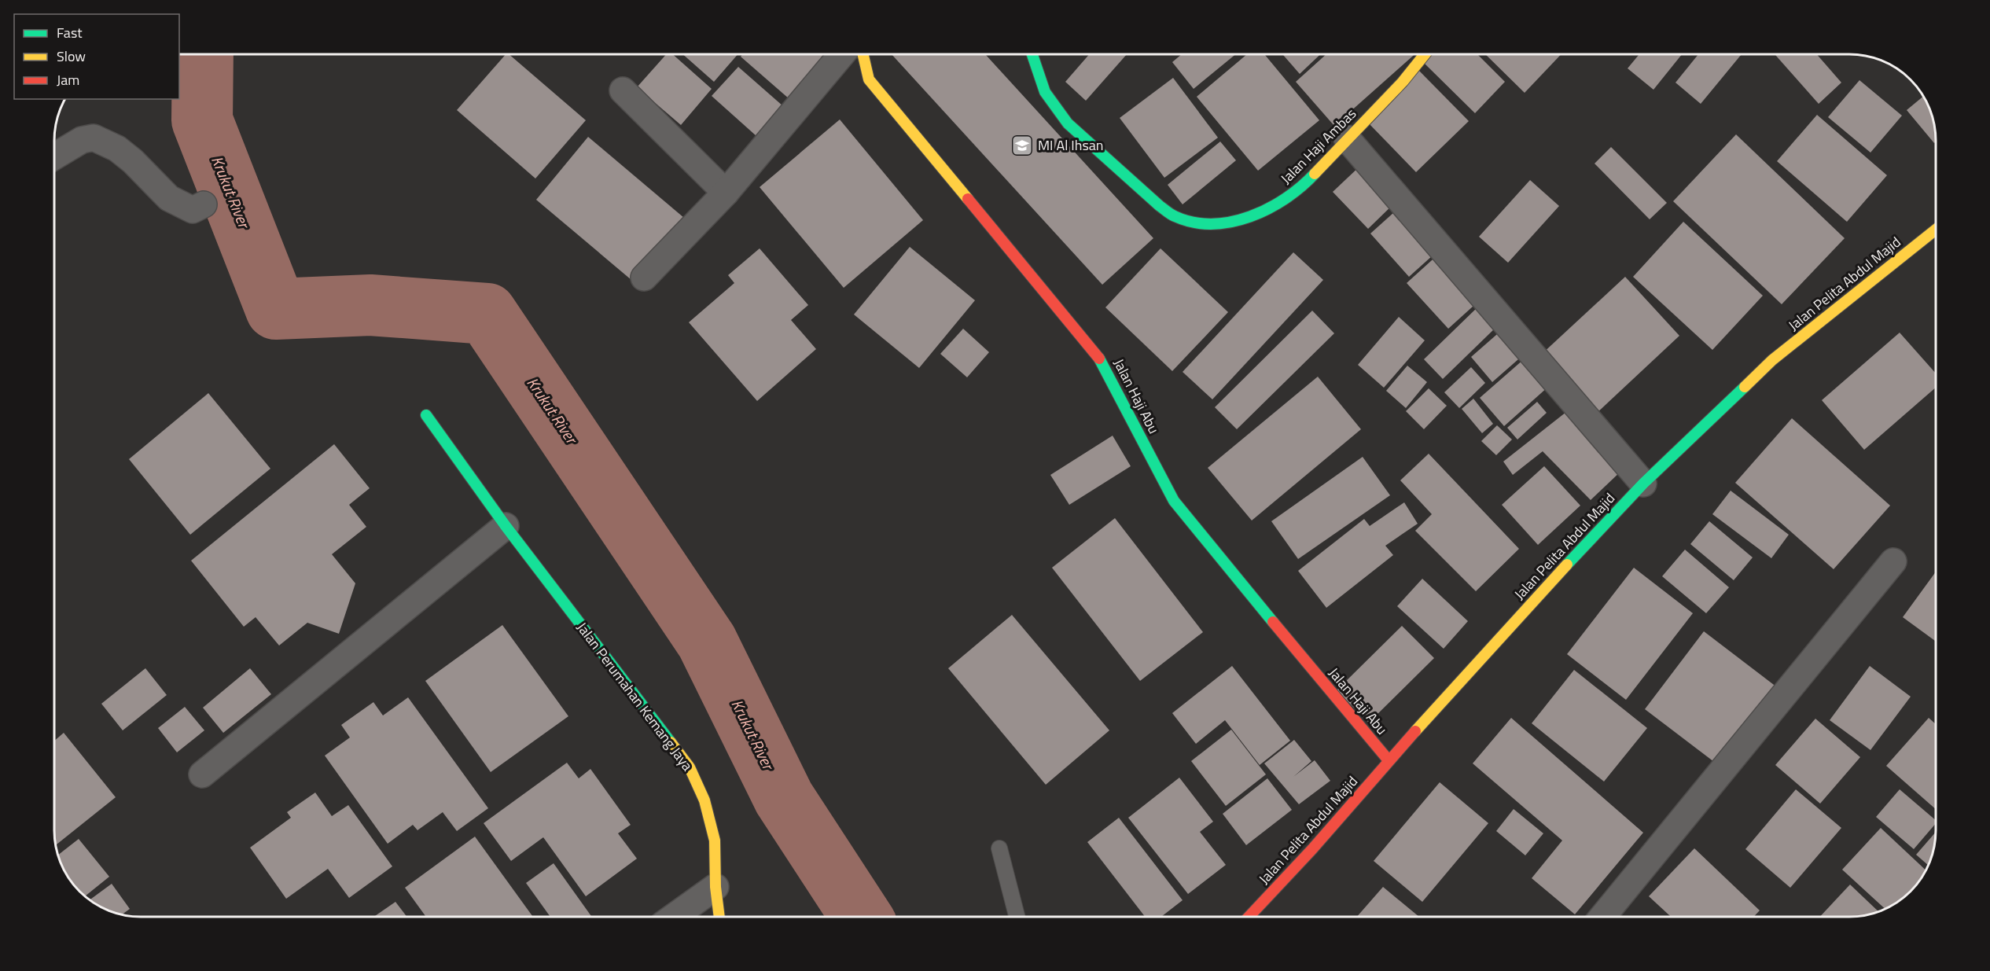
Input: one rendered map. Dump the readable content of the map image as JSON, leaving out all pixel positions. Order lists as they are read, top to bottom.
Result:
{
  "streets": {
    "street": [
      "Jalan Haji Ambas",
      "Jalan Pelita Abdul Majid",
      "Jalan Haji Abu",
      "Jalan Perumahan Kemang Jaya"
    ]
  },
  "crossings": [
    ["Jalan Pelita Abdul Majid", "Jalan Haji Abu"]
  ],
  "water": ["Krukut River"],
  "places": {
    "school or university": ["MI Al Ihsan"]
  },
  "legend": ["Fast", "Slow", "Jam"]
}
